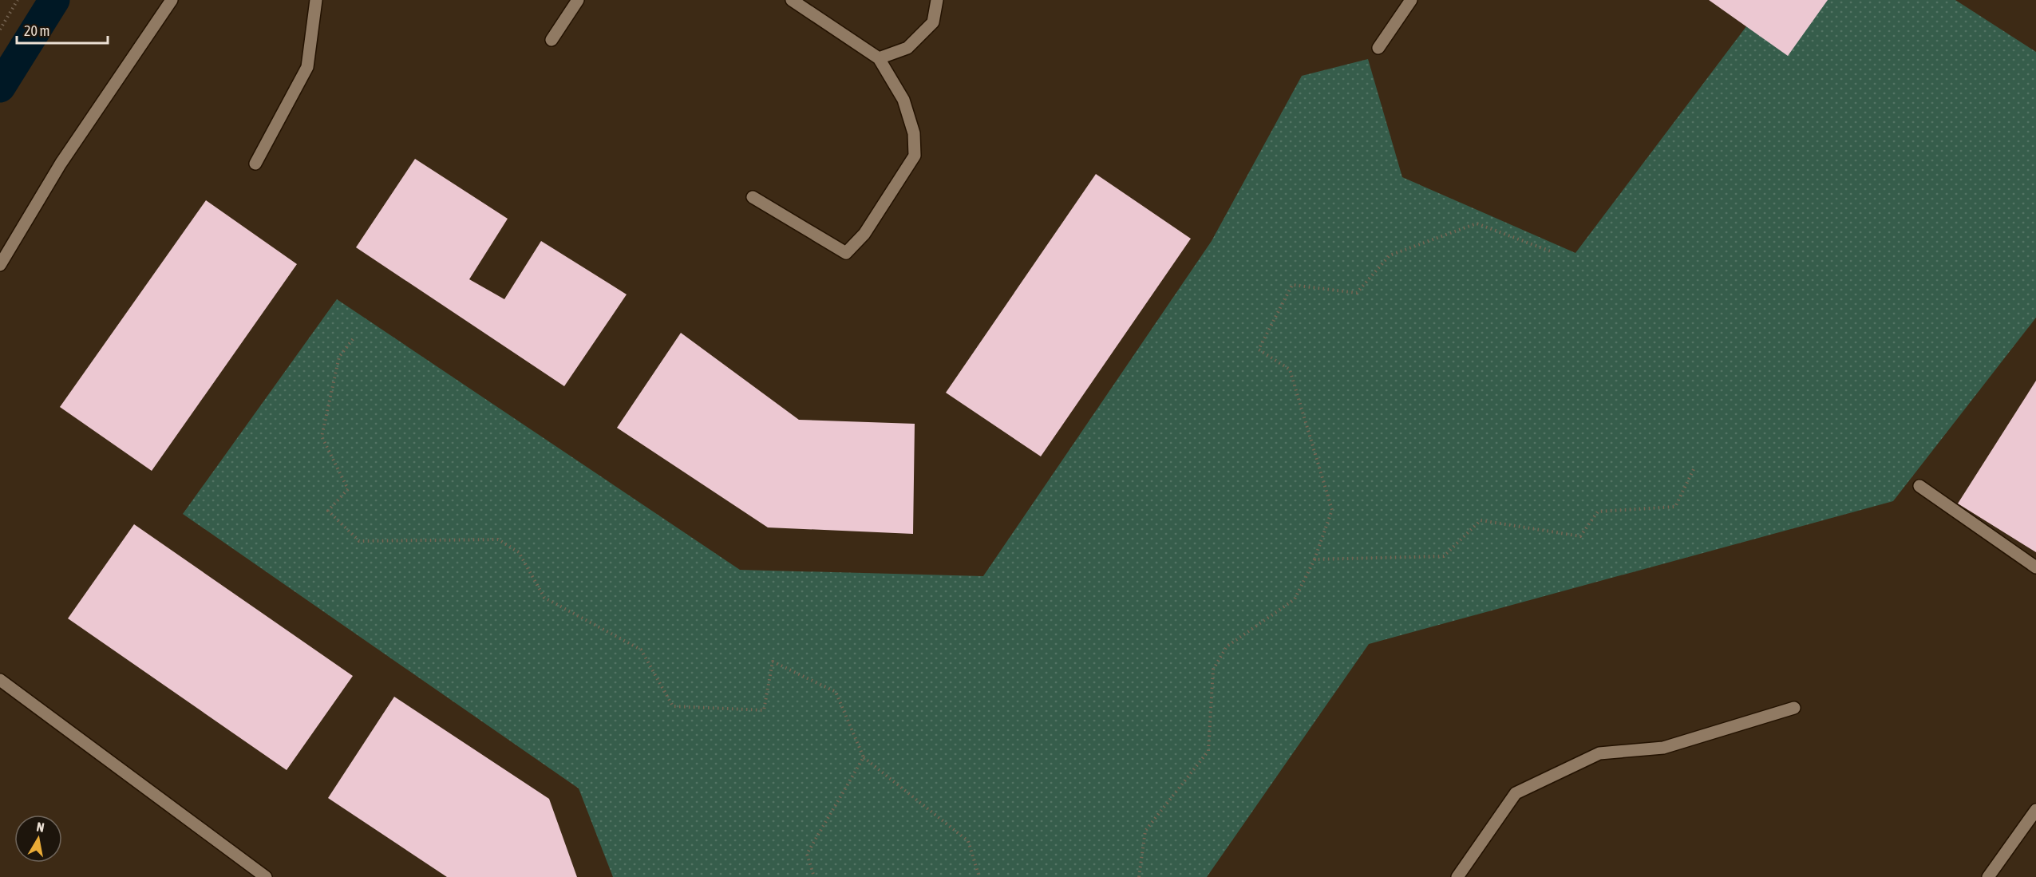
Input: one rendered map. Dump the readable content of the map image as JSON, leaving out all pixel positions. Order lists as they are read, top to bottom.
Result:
{
  "scale_bar": "20 m",
  "north": "top"
}
